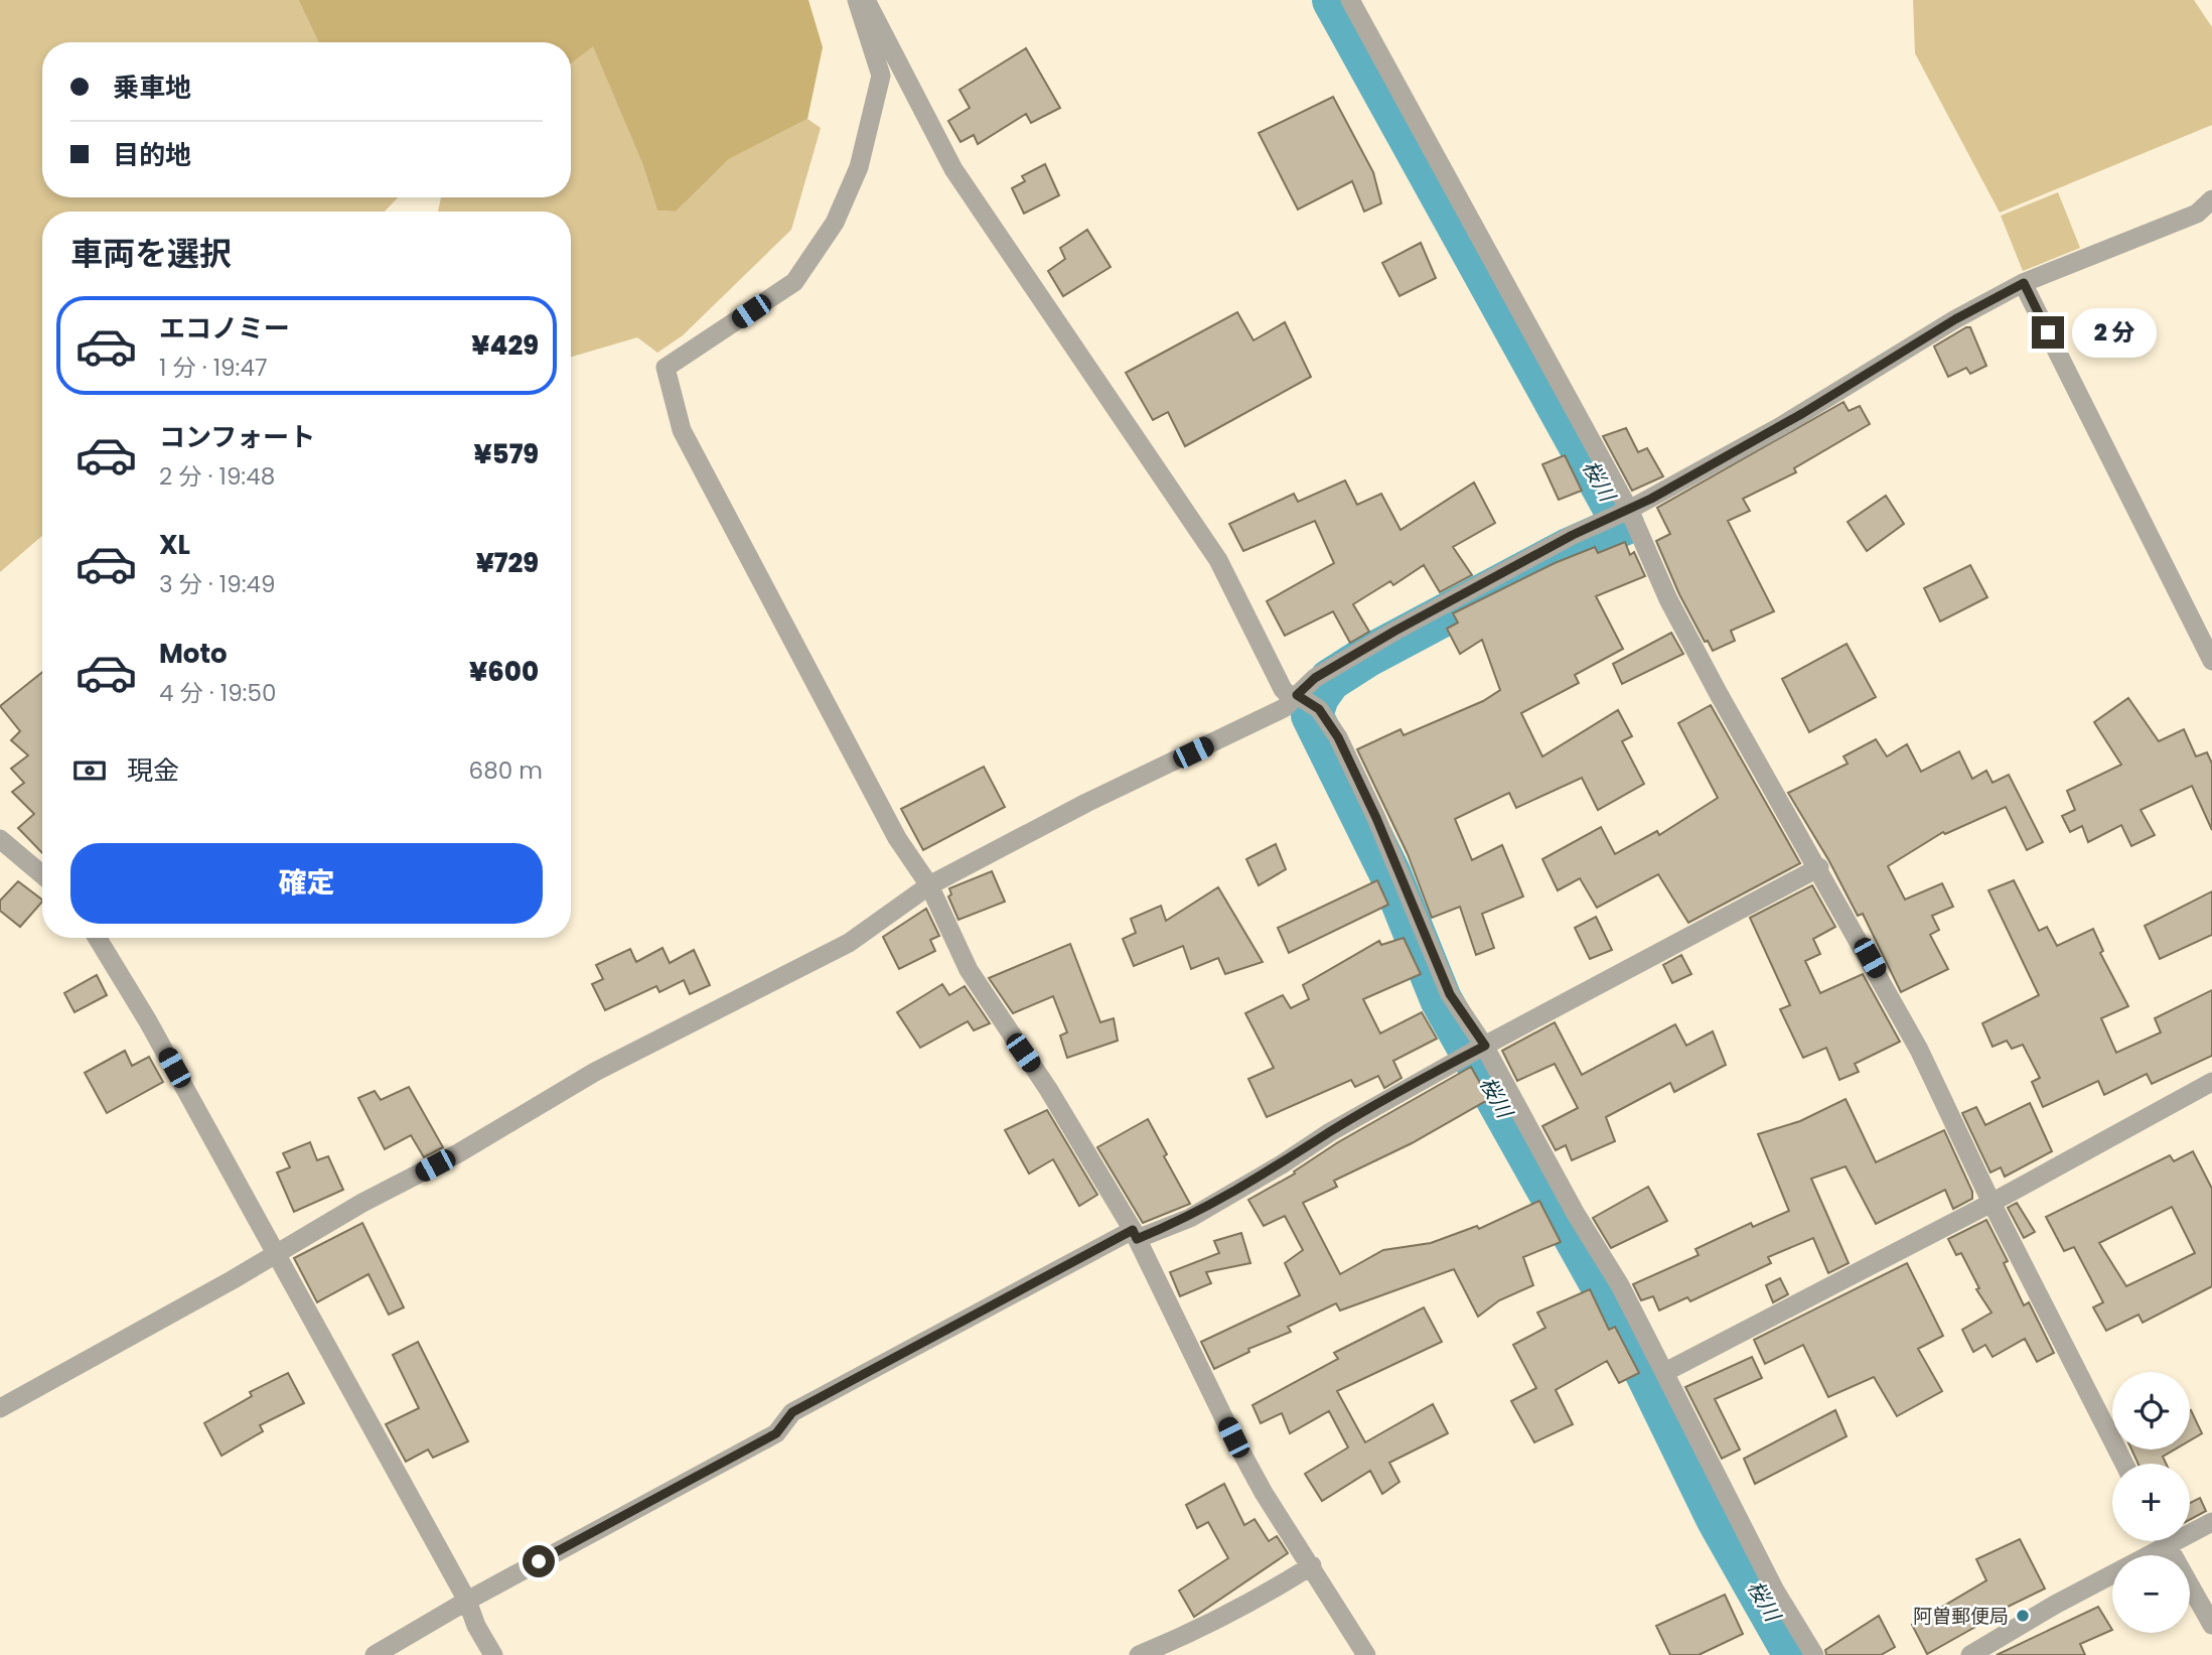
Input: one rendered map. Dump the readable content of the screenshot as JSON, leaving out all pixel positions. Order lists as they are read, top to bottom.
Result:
{
  "water": ["桜川"],
  "places": ["阿曽郵便局"],
  "page": {
    "banner": ["乗車地", "目的地"],
    "heading": "車両を選択",
    "list": [
      {
        "name": "エコノミー",
        "note": "1 分 · 19:47",
        "value": "¥429"
      },
      {
        "name": "コンフォート",
        "note": "2 分 · 19:48",
        "value": "¥579"
      },
      {
        "name": "XL",
        "note": "3 分 · 19:49",
        "value": "¥729"
      },
      {
        "name": "Moto",
        "note": "4 分 · 19:50",
        "value": "¥600"
      }
    ],
    "bubble": "2 分",
    "pay": ["現金", "680 m"],
    "buttons": "確定",
    "map_buttons": ["+", "−"]
  }
}
